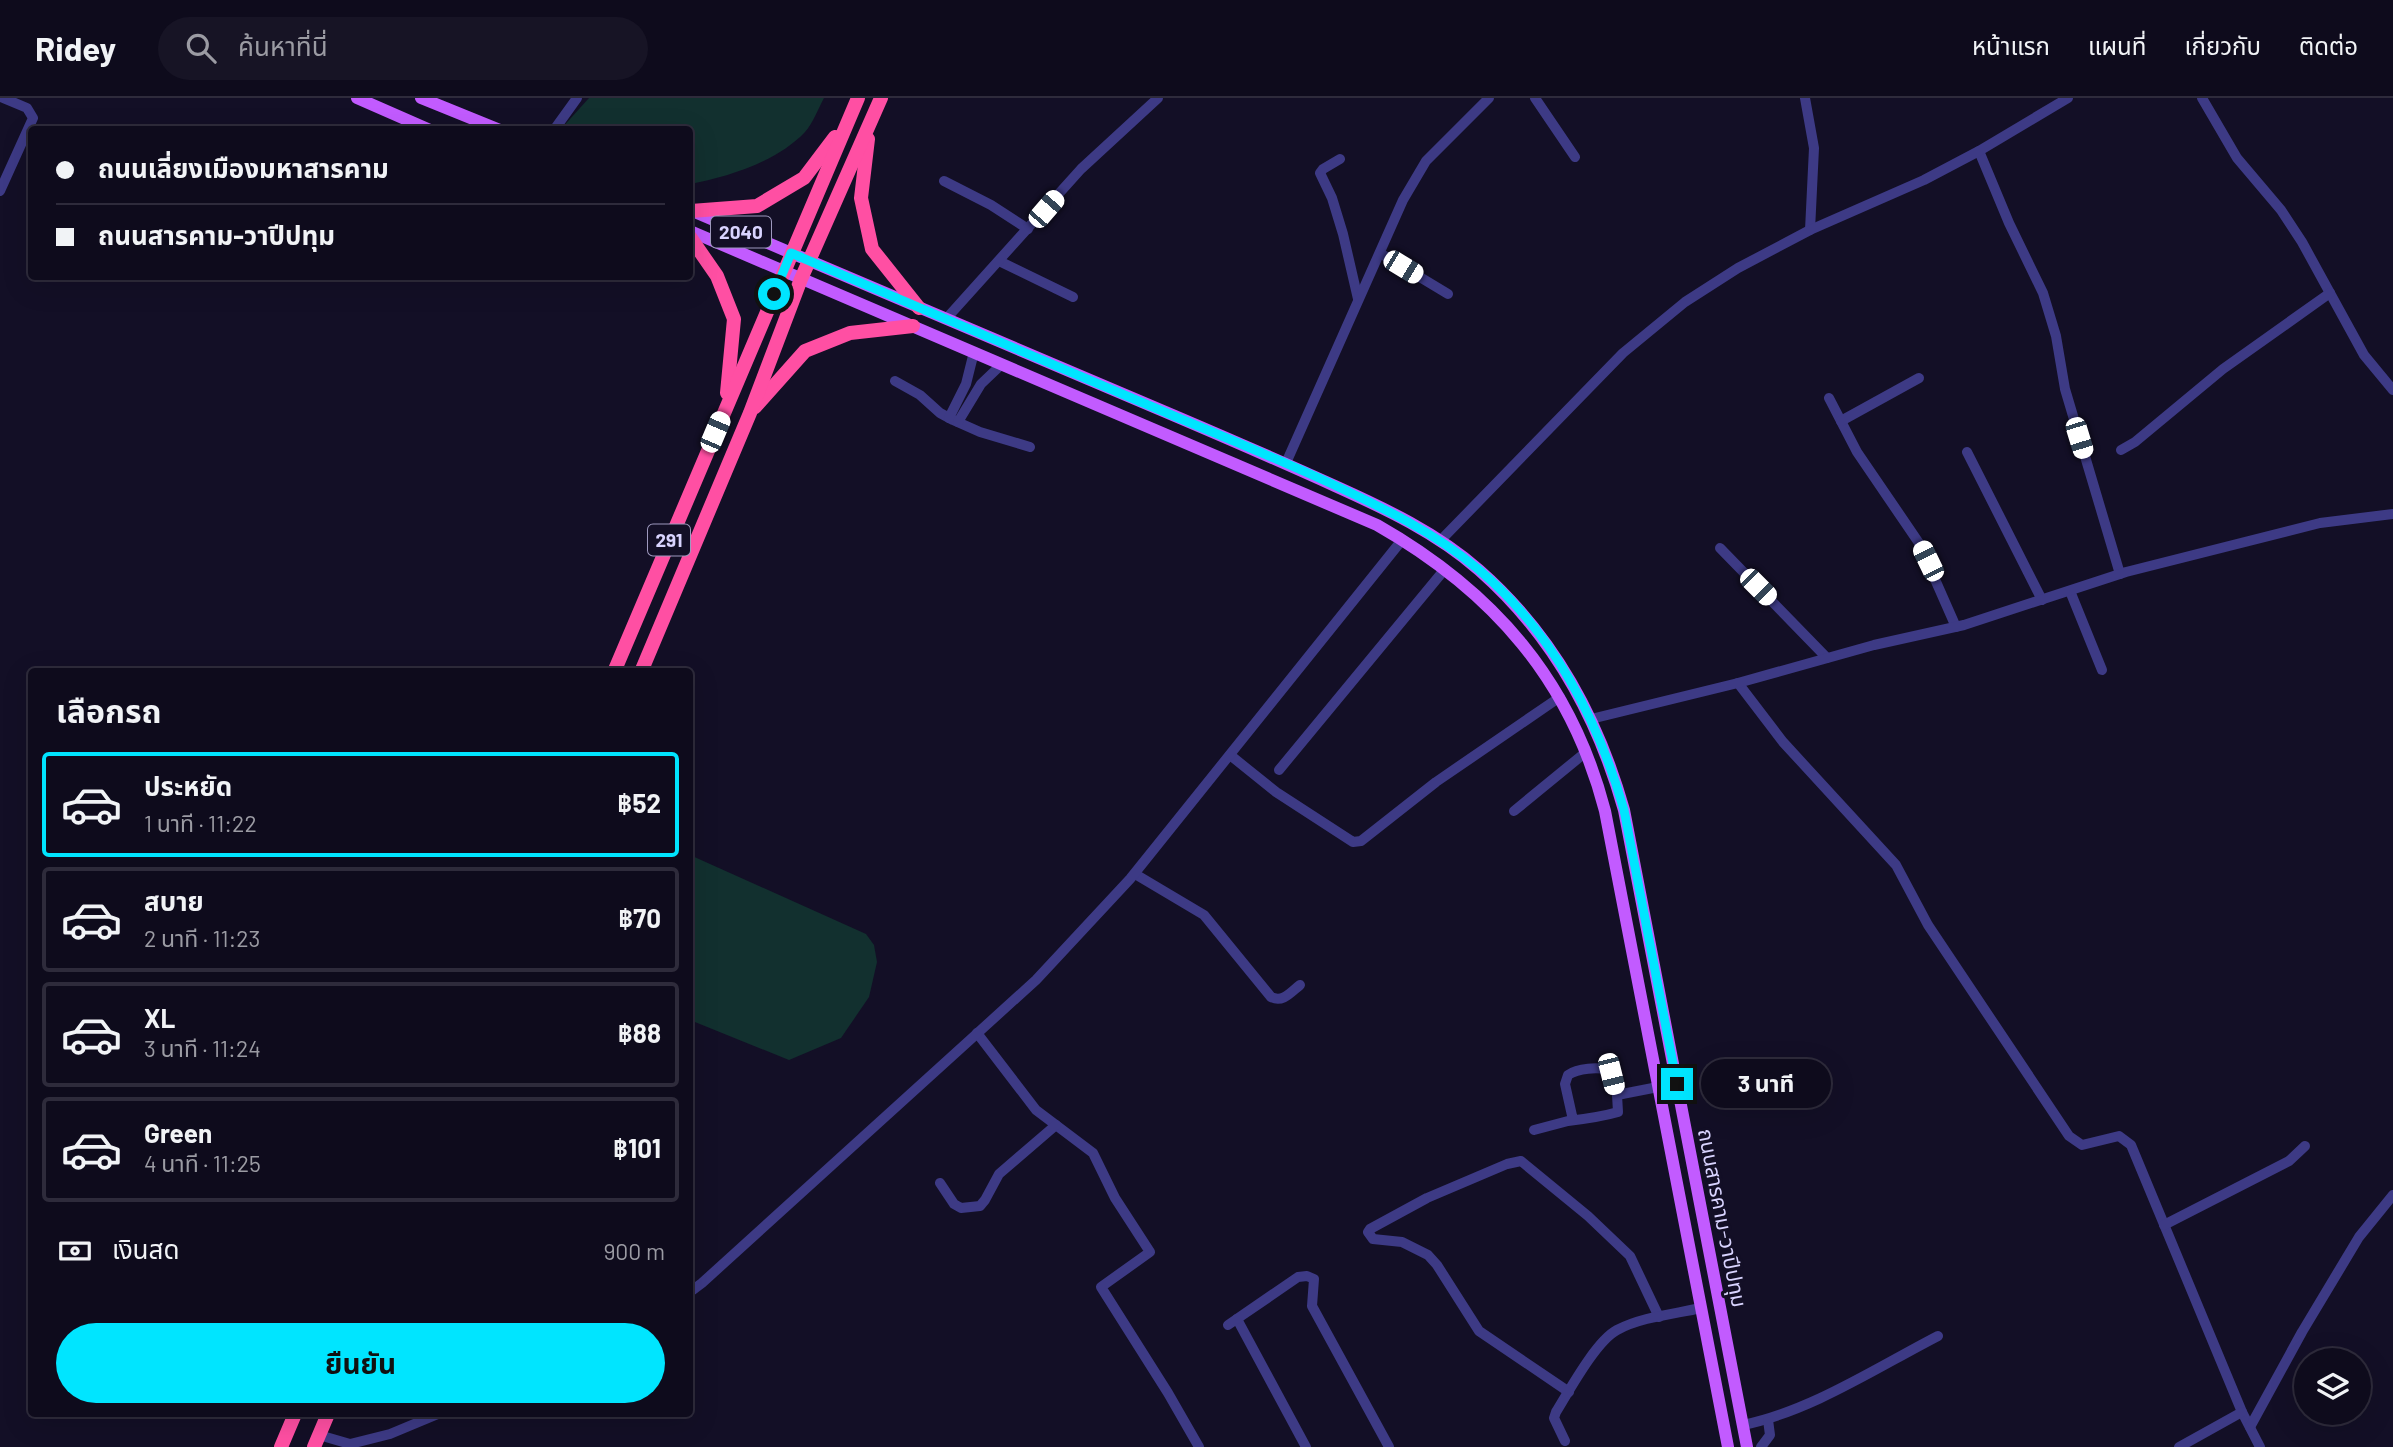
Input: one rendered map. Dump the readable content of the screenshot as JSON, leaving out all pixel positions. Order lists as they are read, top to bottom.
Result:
{
  "streets": {
    "highway": ["291"],
    "main road": ["2040", "ถนนสารคาม-วาปีปทุม"]
  },
  "crossings": [
    ["291", "ถนนสารคาม-วาปีปทุม"]
  ],
  "page": {
    "header": "Ridey",
    "search": "ค้นหาที่นี่",
    "nav": [
      "หน้าแรก",
      "แผนที่",
      "เกี่ยวกับ",
      "ติดต่อ"
    ],
    "banner": ["ถนนเลี่ยงเมืองมหาสารคาม", "ถนนสารคาม-วาปีปทุม"],
    "heading": "เลือกรถ",
    "list": [
      {
        "name": "ประหยัด",
        "note": "1 นาที · 11:22",
        "value": "฿52"
      },
      {
        "name": "สบาย",
        "note": "2 นาที · 11:23",
        "value": "฿70"
      },
      {
        "name": "XL",
        "note": "3 นาที · 11:24",
        "value": "฿88"
      },
      {
        "name": "Green",
        "note": "4 นาที · 11:25",
        "value": "฿101"
      }
    ],
    "bubble": "3 นาที",
    "pay": ["เงินสด", "900 m"],
    "buttons": "ยืนยัน"
  }
}
